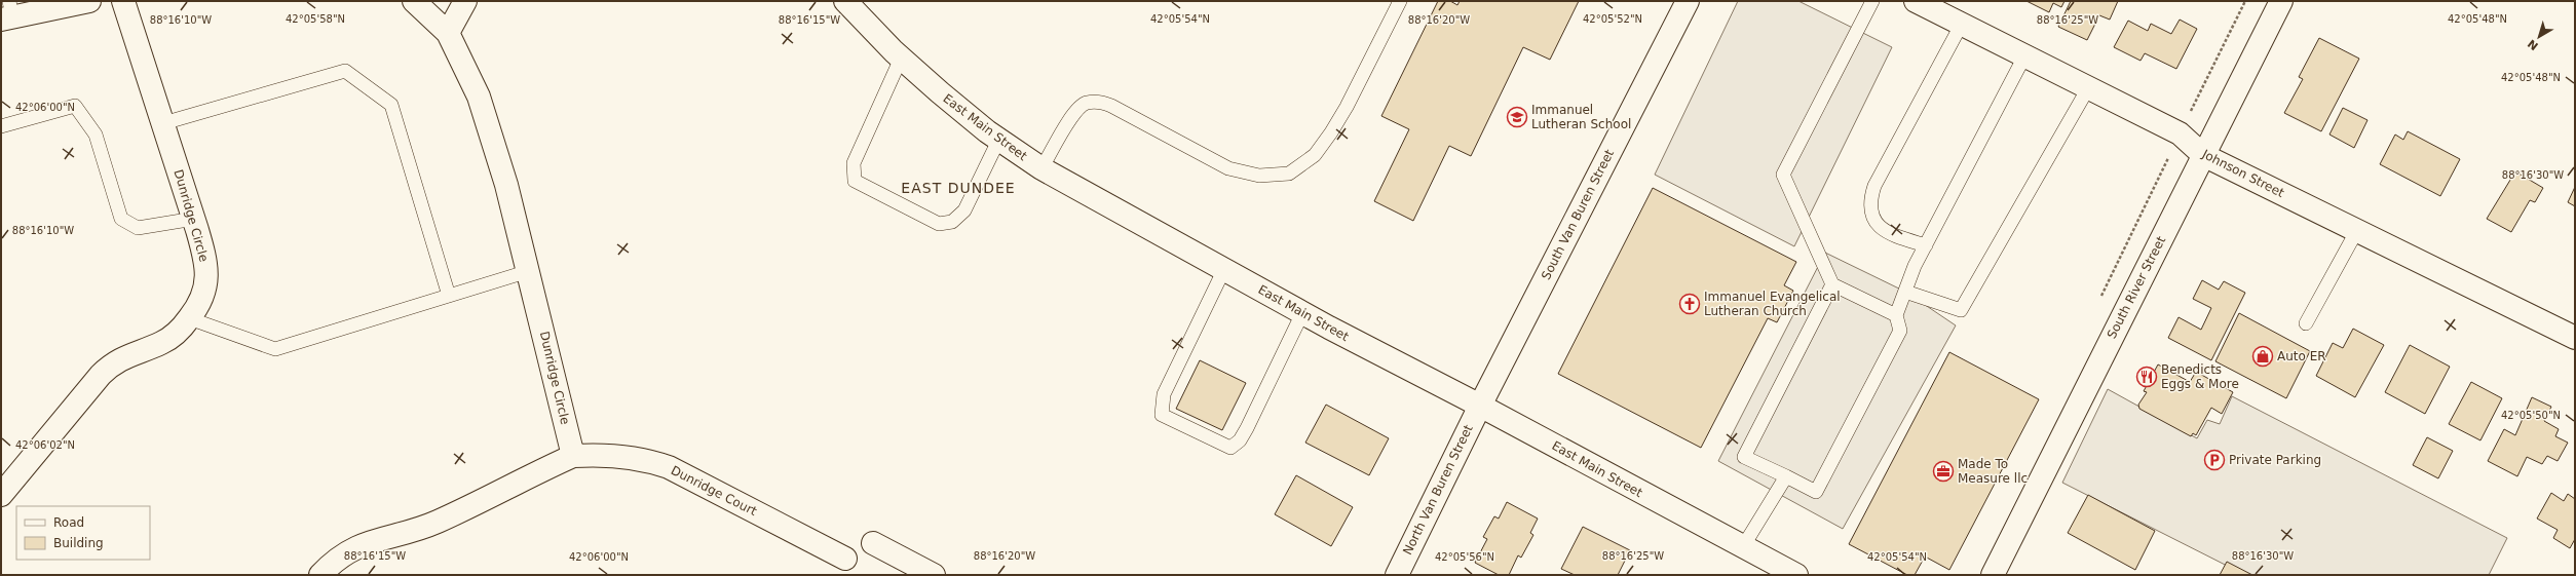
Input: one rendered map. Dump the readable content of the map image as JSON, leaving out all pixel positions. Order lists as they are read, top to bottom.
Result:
{
  "streets": {
    "street": [
      "East Main Street",
      "Johnson Street",
      "South Van Buren Street",
      "Dunridge Circle",
      "South River Street",
      "North Van Buren Street",
      "Dunridge Court"
    ]
  },
  "crossings": [
    ["East Main Street", "South Van Buren Street"],
    ["East Main Street", "North Van Buren Street"],
    ["Johnson Street", "South River Street"],
    ["South Van Buren Street", "North Van Buren Street"],
    ["Dunridge Circle", "Dunridge Court"]
  ],
  "districts": ["EAST DUNDEE"],
  "places": {
    "school or university": ["Immanuel Lutheran School"],
    "church": ["Immanuel Evangelical Lutheran Church"],
    "shop": ["Auto ER"],
    "restaurant": ["Benedicts Eggs & More"],
    "parking": ["Private Parking"],
    "office": ["Made To Measure llc"]
  },
  "legend": ["Road", "Building"],
  "north": "bottom left",
  "coordinates": [
    "42°05'48\"N",
    "42°05'52\"N",
    "42°05'58\"N",
    "42°05'54\"N",
    "88°16'10\"W",
    "88°16'15\"W",
    "88°16'20\"W",
    "88°16'25\"W",
    "42°06'00\"N",
    "88°16'30\"W",
    "42°05'50\"N",
    "42°06'02\"N",
    "42°05'56\"N"
  ]
}
